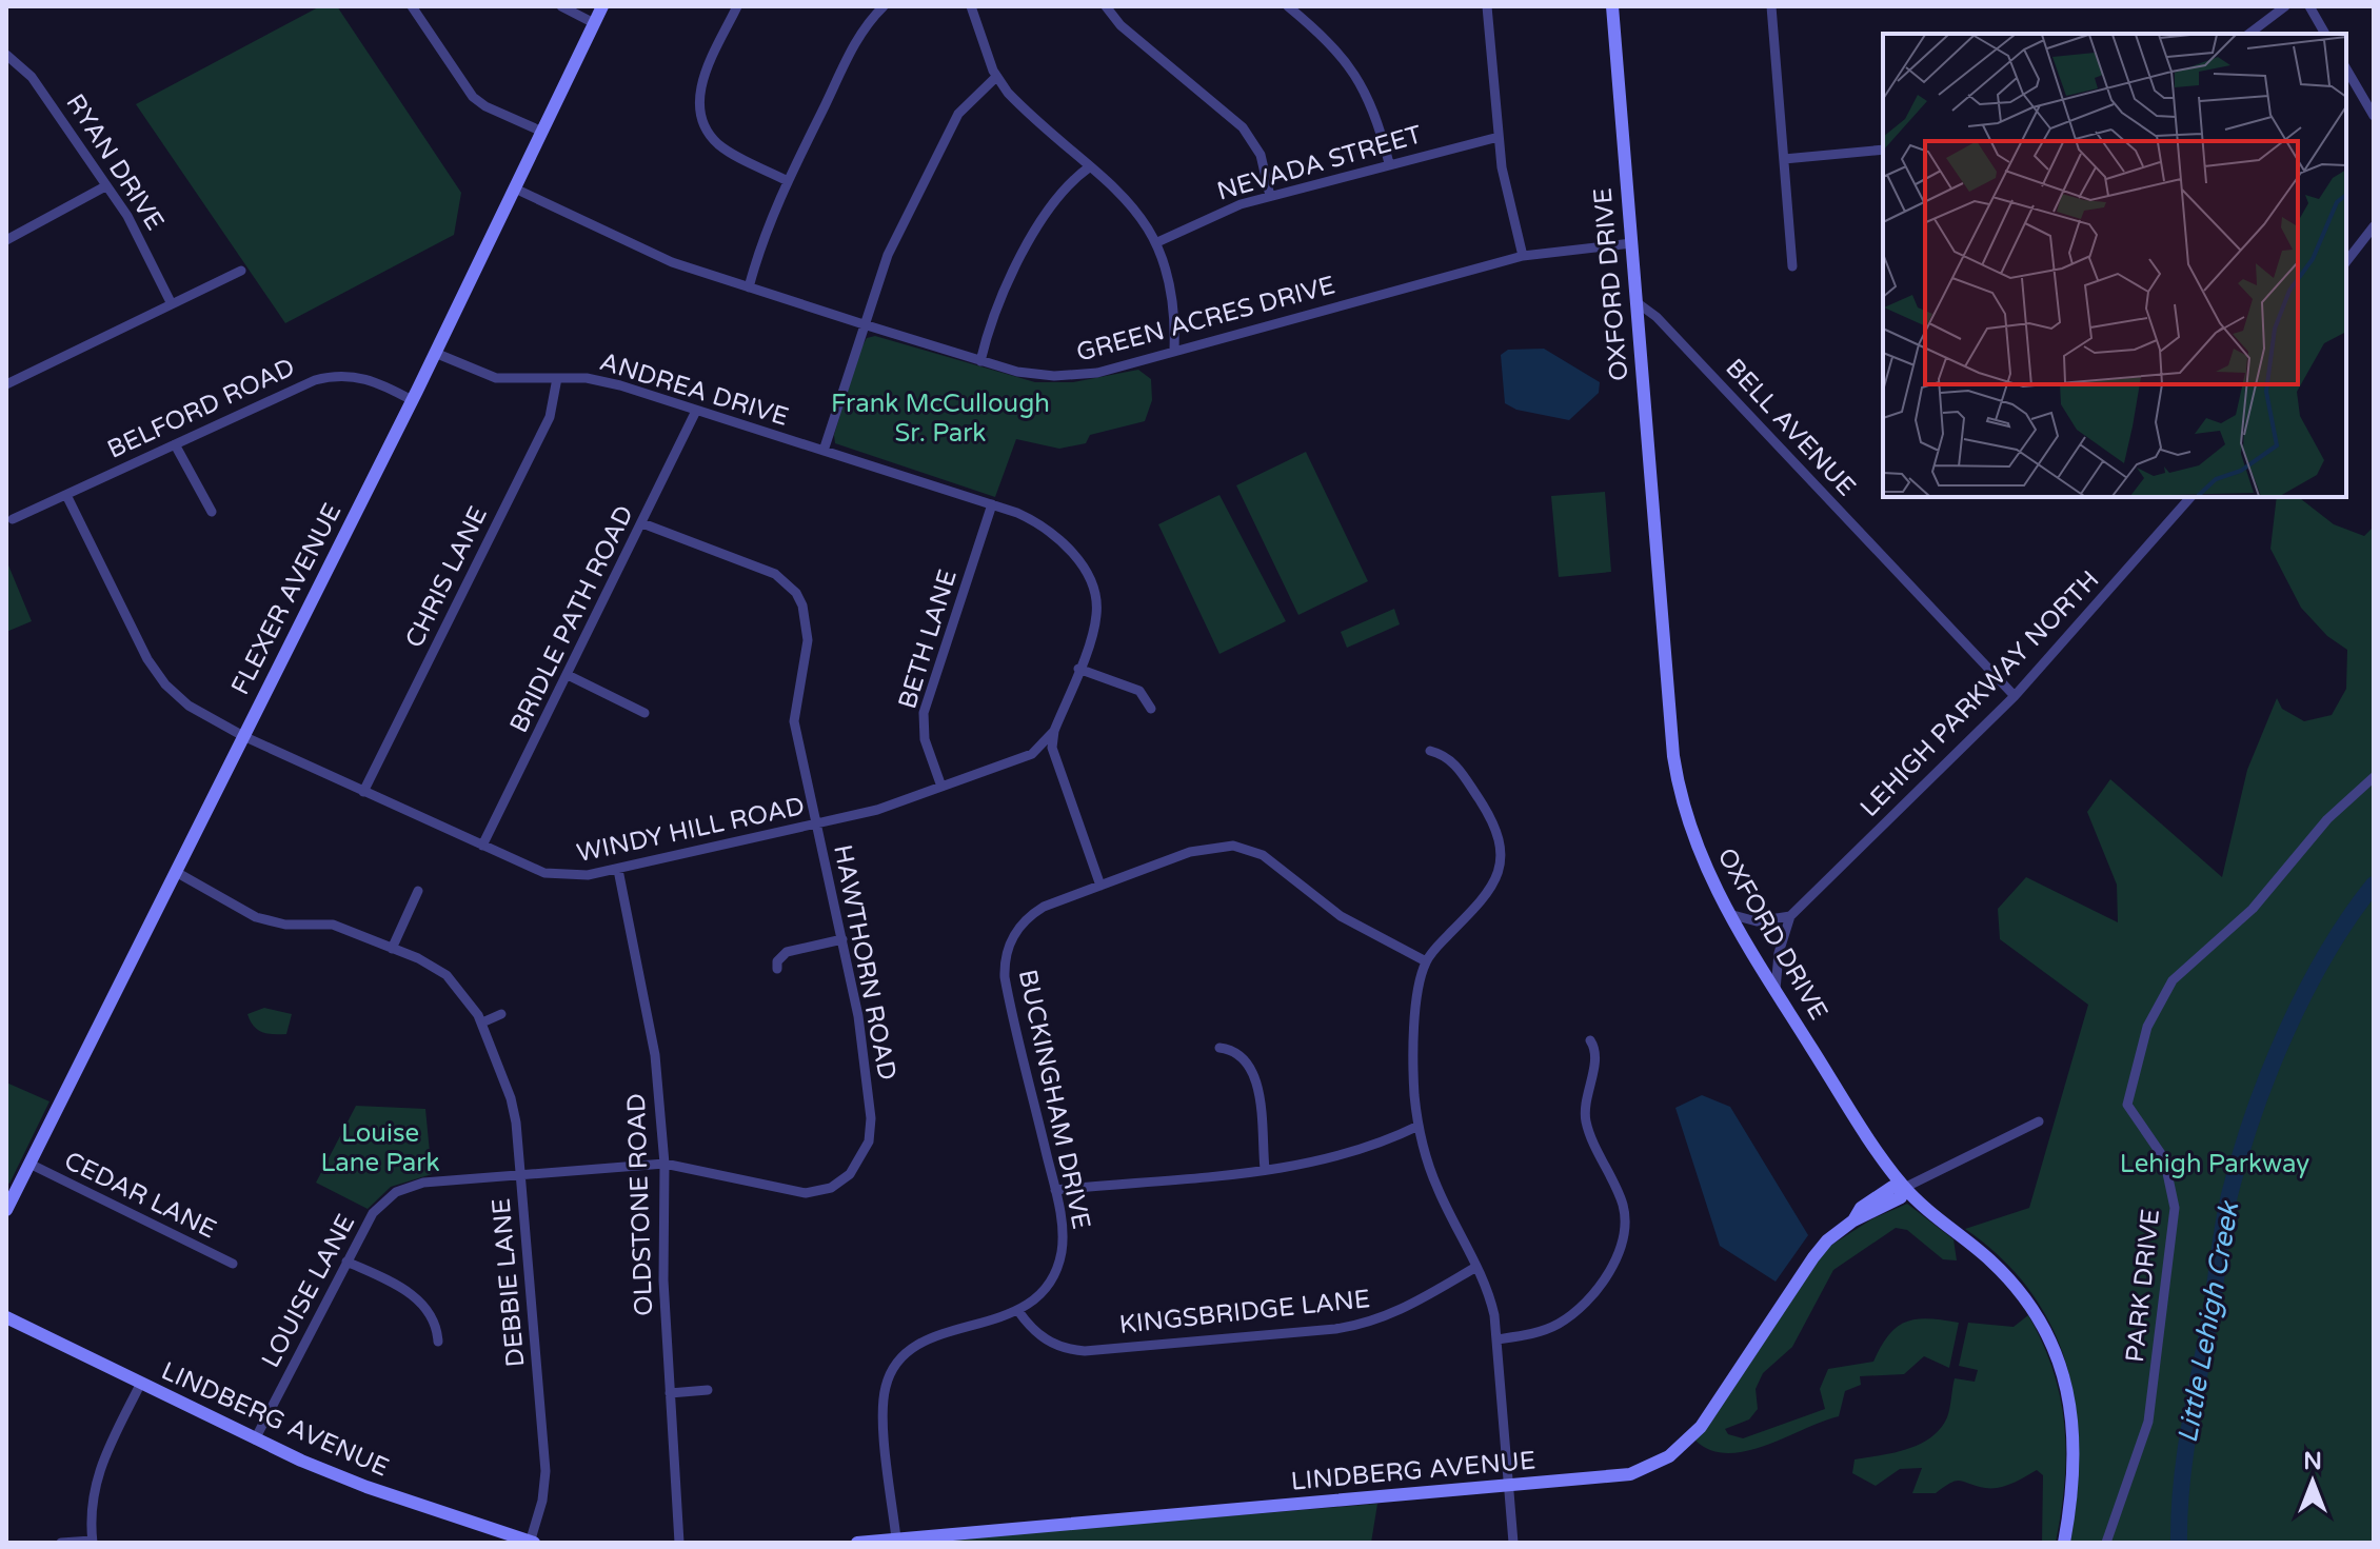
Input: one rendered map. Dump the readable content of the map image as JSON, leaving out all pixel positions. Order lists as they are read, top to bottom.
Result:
{
  "streets": {
    "street": [
      "RYAN DRIVE",
      "NEVADA STREET",
      "OXFORD DRIVE",
      "GREEN ACRES DRIVE",
      "ANDREA DRIVE",
      "BELFORD ROAD",
      "BELL AVENUE",
      "CHRIS LANE",
      "FLEXER AVENUE",
      "BRIDLE PATH ROAD",
      "BETH LANE",
      "LEHIGH PARKWAY NORTH",
      "WINDY HILL ROAD",
      "HAWTHORN ROAD",
      "BUCKINGHAM DRIVE",
      "CEDAR LANE",
      "OLDSTONE ROAD",
      "DEBBIE LANE",
      "PARK DRIVE",
      "LOUISE LANE",
      "KINGSBRIDGE LANE",
      "LINDBERG AVENUE"
    ]
  },
  "crossings": [
    ["OXFORD DRIVE", "GREEN ACRES DRIVE"],
    ["OXFORD DRIVE", "BELL AVENUE"],
    ["OXFORD DRIVE", "LEHIGH PARKWAY NORTH"],
    ["OXFORD DRIVE", "LINDBERG AVENUE"],
    ["GREEN ACRES DRIVE", "FLEXER AVENUE"],
    ["ANDREA DRIVE", "CHRIS LANE"],
    ["ANDREA DRIVE", "FLEXER AVENUE"],
    ["ANDREA DRIVE", "BRIDLE PATH ROAD"],
    ["ANDREA DRIVE", "BETH LANE"],
    ["ANDREA DRIVE", "WINDY HILL ROAD"],
    ["ANDREA DRIVE", "BUCKINGHAM DRIVE"],
    ["BELFORD ROAD", "FLEXER AVENUE"],
    ["BELFORD ROAD", "WINDY HILL ROAD"],
    ["BELL AVENUE", "LEHIGH PARKWAY NORTH"],
    ["CHRIS LANE", "WINDY HILL ROAD"],
    ["FLEXER AVENUE", "WINDY HILL ROAD"],
    ["FLEXER AVENUE", "CEDAR LANE"],
    ["FLEXER AVENUE", "DEBBIE LANE"],
    ["BRIDLE PATH ROAD", "WINDY HILL ROAD"],
    ["BRIDLE PATH ROAD", "HAWTHORN ROAD"],
    ["BETH LANE", "WINDY HILL ROAD"],
    ["WINDY HILL ROAD", "HAWTHORN ROAD"],
    ["WINDY HILL ROAD", "OLDSTONE ROAD"],
    ["HAWTHORN ROAD", "OLDSTONE ROAD"],
    ["HAWTHORN ROAD", "DEBBIE LANE"],
    ["HAWTHORN ROAD", "LOUISE LANE"],
    ["BUCKINGHAM DRIVE", "KINGSBRIDGE LANE"],
    ["BUCKINGHAM DRIVE", "LINDBERG AVENUE"],
    ["DEBBIE LANE", "LOUISE LANE"],
    ["DEBBIE LANE", "LINDBERG AVENUE"],
    ["LOUISE LANE", "LINDBERG AVENUE"]
  ],
  "water": ["Little Lehigh Creek"],
  "parks": ["Frank McCullough Sr. Park", "Louise Lane Park", "Lehigh Parkway"],
  "north": "top"
}
